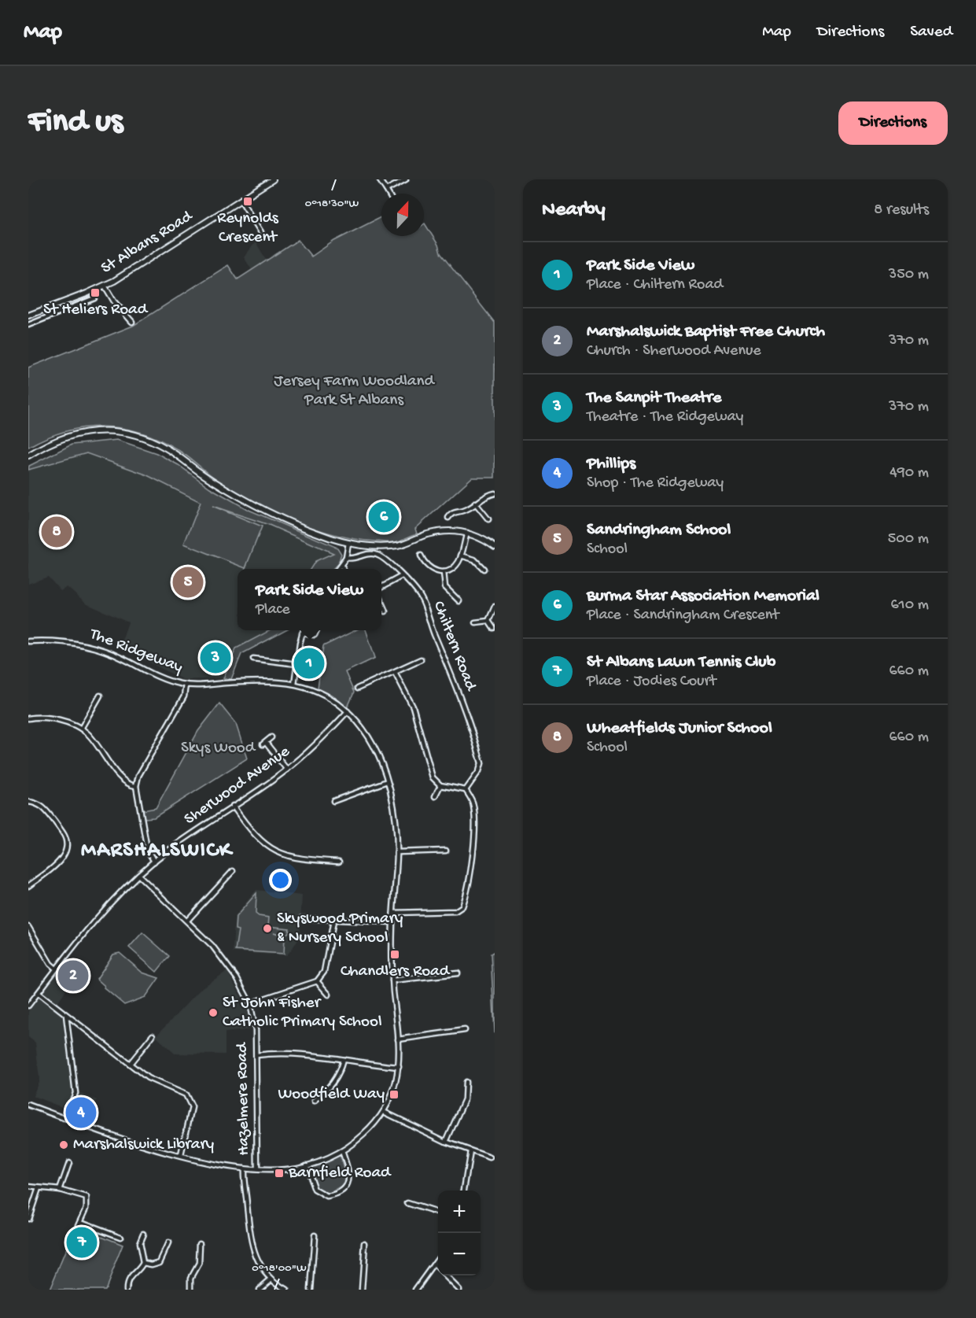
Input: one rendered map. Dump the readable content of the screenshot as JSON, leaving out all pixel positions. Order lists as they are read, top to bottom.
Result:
{
  "streets": {
    "street": [
      "St Albans Road",
      "Chiltern Road",
      "The Ridgeway",
      "Sherwood Avenue",
      "Hazelmere Road"
    ]
  },
  "crossings": [
    ["The Ridgeway", "Sherwood Avenue"],
    ["The Ridgeway", "Hazelmere Road"],
    ["Sherwood Avenue", "Hazelmere Road"]
  ],
  "districts": ["MARSHALSWICK"],
  "parks": ["Jersey Farm Woodland Park St Albans", "Skys Wood"],
  "places": {
    "transit": [
      "Reynolds Crescent",
      "St Heliers Road",
      "Chandlers Road",
      "Woodfield Way",
      "Barnfield Road"
    ],
    "other": ["Skyswood Primary & Nursery School", "St John Fisher Catholic Primary School", "Marshalswick Library"]
  },
  "north": "top",
  "page": {
    "header": "Map",
    "nav": ["Map", "Directions", "Saved"],
    "buttons": "Directions",
    "title": "Find us",
    "heading": ["Nearby", "8 results"],
    "list": [
      {
        "mark": "1",
        "name": "Park Side View",
        "note": "Place · Chiltern Road",
        "value": "350 m"
      },
      {
        "mark": "2",
        "name": "Marshalswick Baptist Free Church",
        "note": "Church · Sherwood Avenue",
        "value": "370 m"
      },
      {
        "mark": "3",
        "name": "The Sanpit Theatre",
        "note": "Theatre · The Ridgeway",
        "value": "370 m"
      },
      {
        "mark": "4",
        "name": "Phillips",
        "note": "Shop · The Ridgeway",
        "value": "490 m"
      },
      {
        "mark": "5",
        "name": "Sandringham School",
        "note": "School",
        "value": "500 m"
      },
      {
        "mark": "6",
        "name": "Burma Star Association Memorial",
        "note": "Place · Sandringham Crescent",
        "value": "610 m"
      },
      {
        "mark": "7",
        "name": "St Albans Lawn Tennis Club",
        "note": "Place · Jodies Court",
        "value": "660 m"
      },
      {
        "mark": "8",
        "name": "Wheatfields Junior School",
        "note": "School",
        "value": "660 m"
      }
    ],
    "pins": [
      "6",
      "8",
      "5",
      "3",
      "1",
      "2",
      "4",
      "7"
    ],
    "popup": ["Park Side View", "Place"],
    "map_buttons": ["+", "−"]
  },
  "coordinates": ["0°18'30\"W", "0°18'00\"W"]
}
